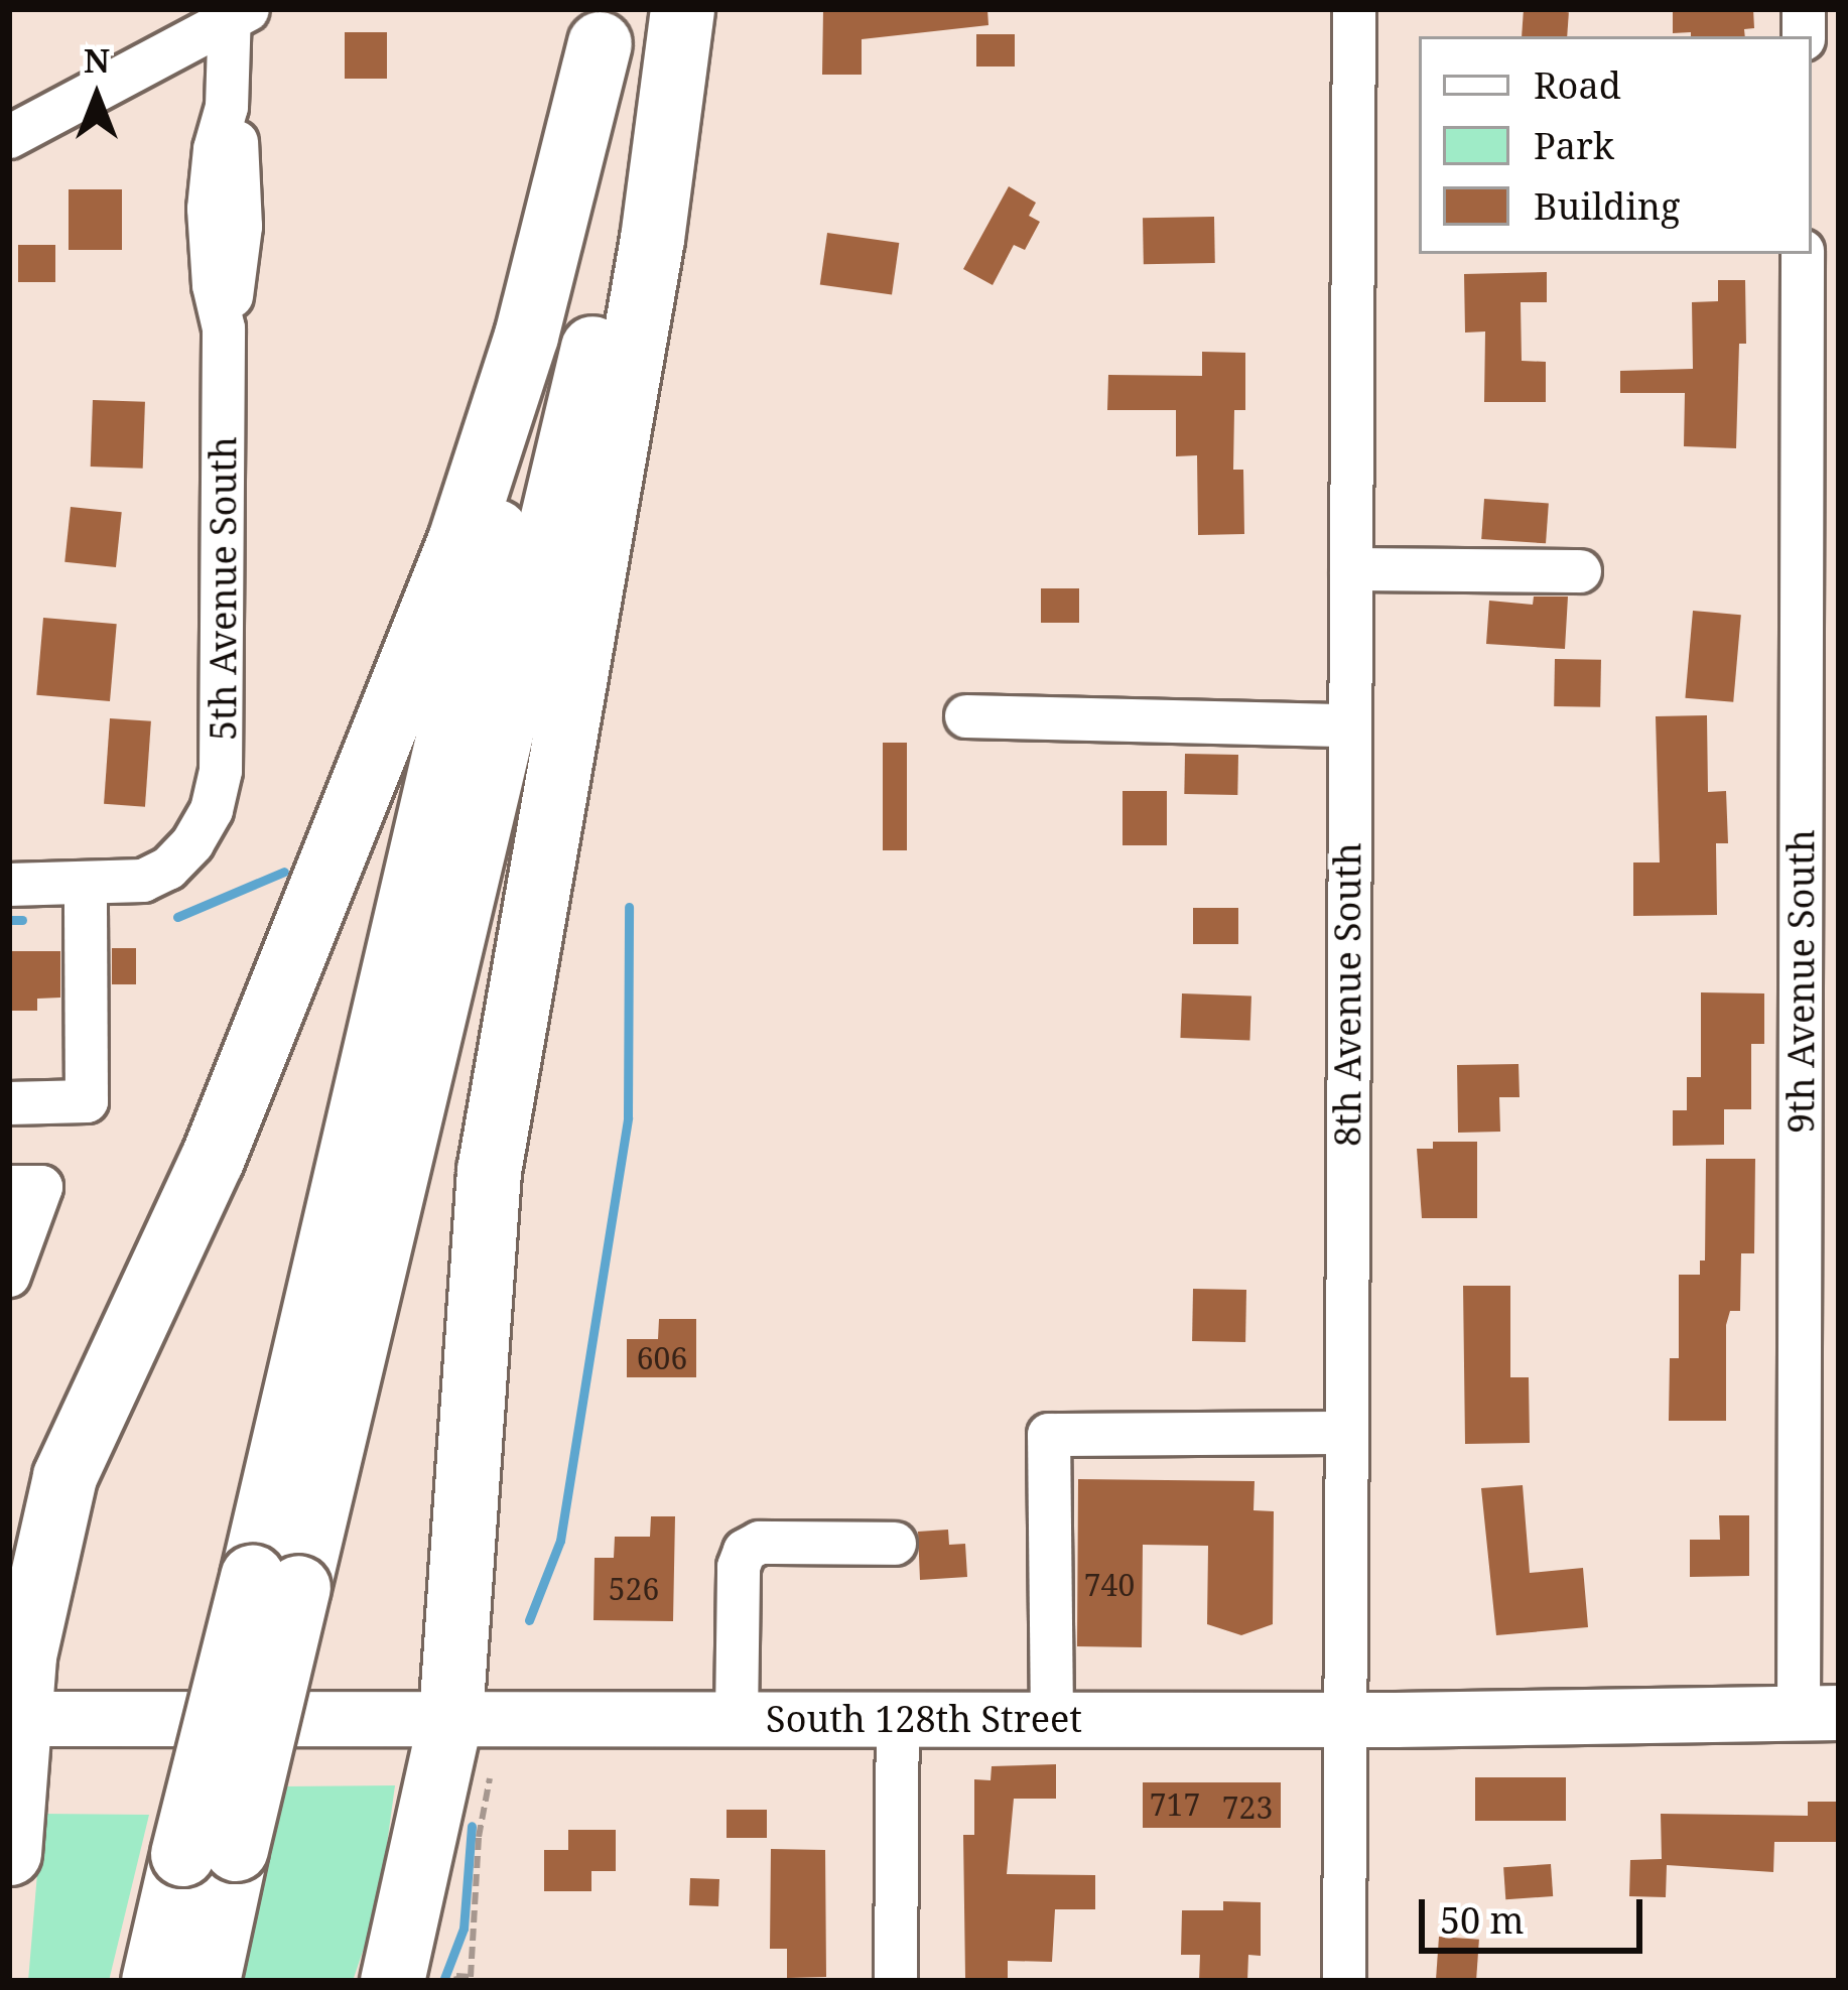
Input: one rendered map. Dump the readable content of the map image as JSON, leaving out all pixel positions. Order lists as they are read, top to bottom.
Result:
{
  "streets": {
    "main road": ["South 128th Street"],
    "street": ["5th Avenue South", "9th Avenue South", "8th Avenue South"]
  },
  "crossings": [
    ["9th Avenue South", "South 128th Street"],
    ["8th Avenue South", "South 128th Street"]
  ],
  "house_numbers": [
    "606",
    "740",
    "526",
    "717",
    "723"
  ],
  "legend": ["Road", "Park", "Building"],
  "scale_bar": "50 m",
  "north": "top"
}
